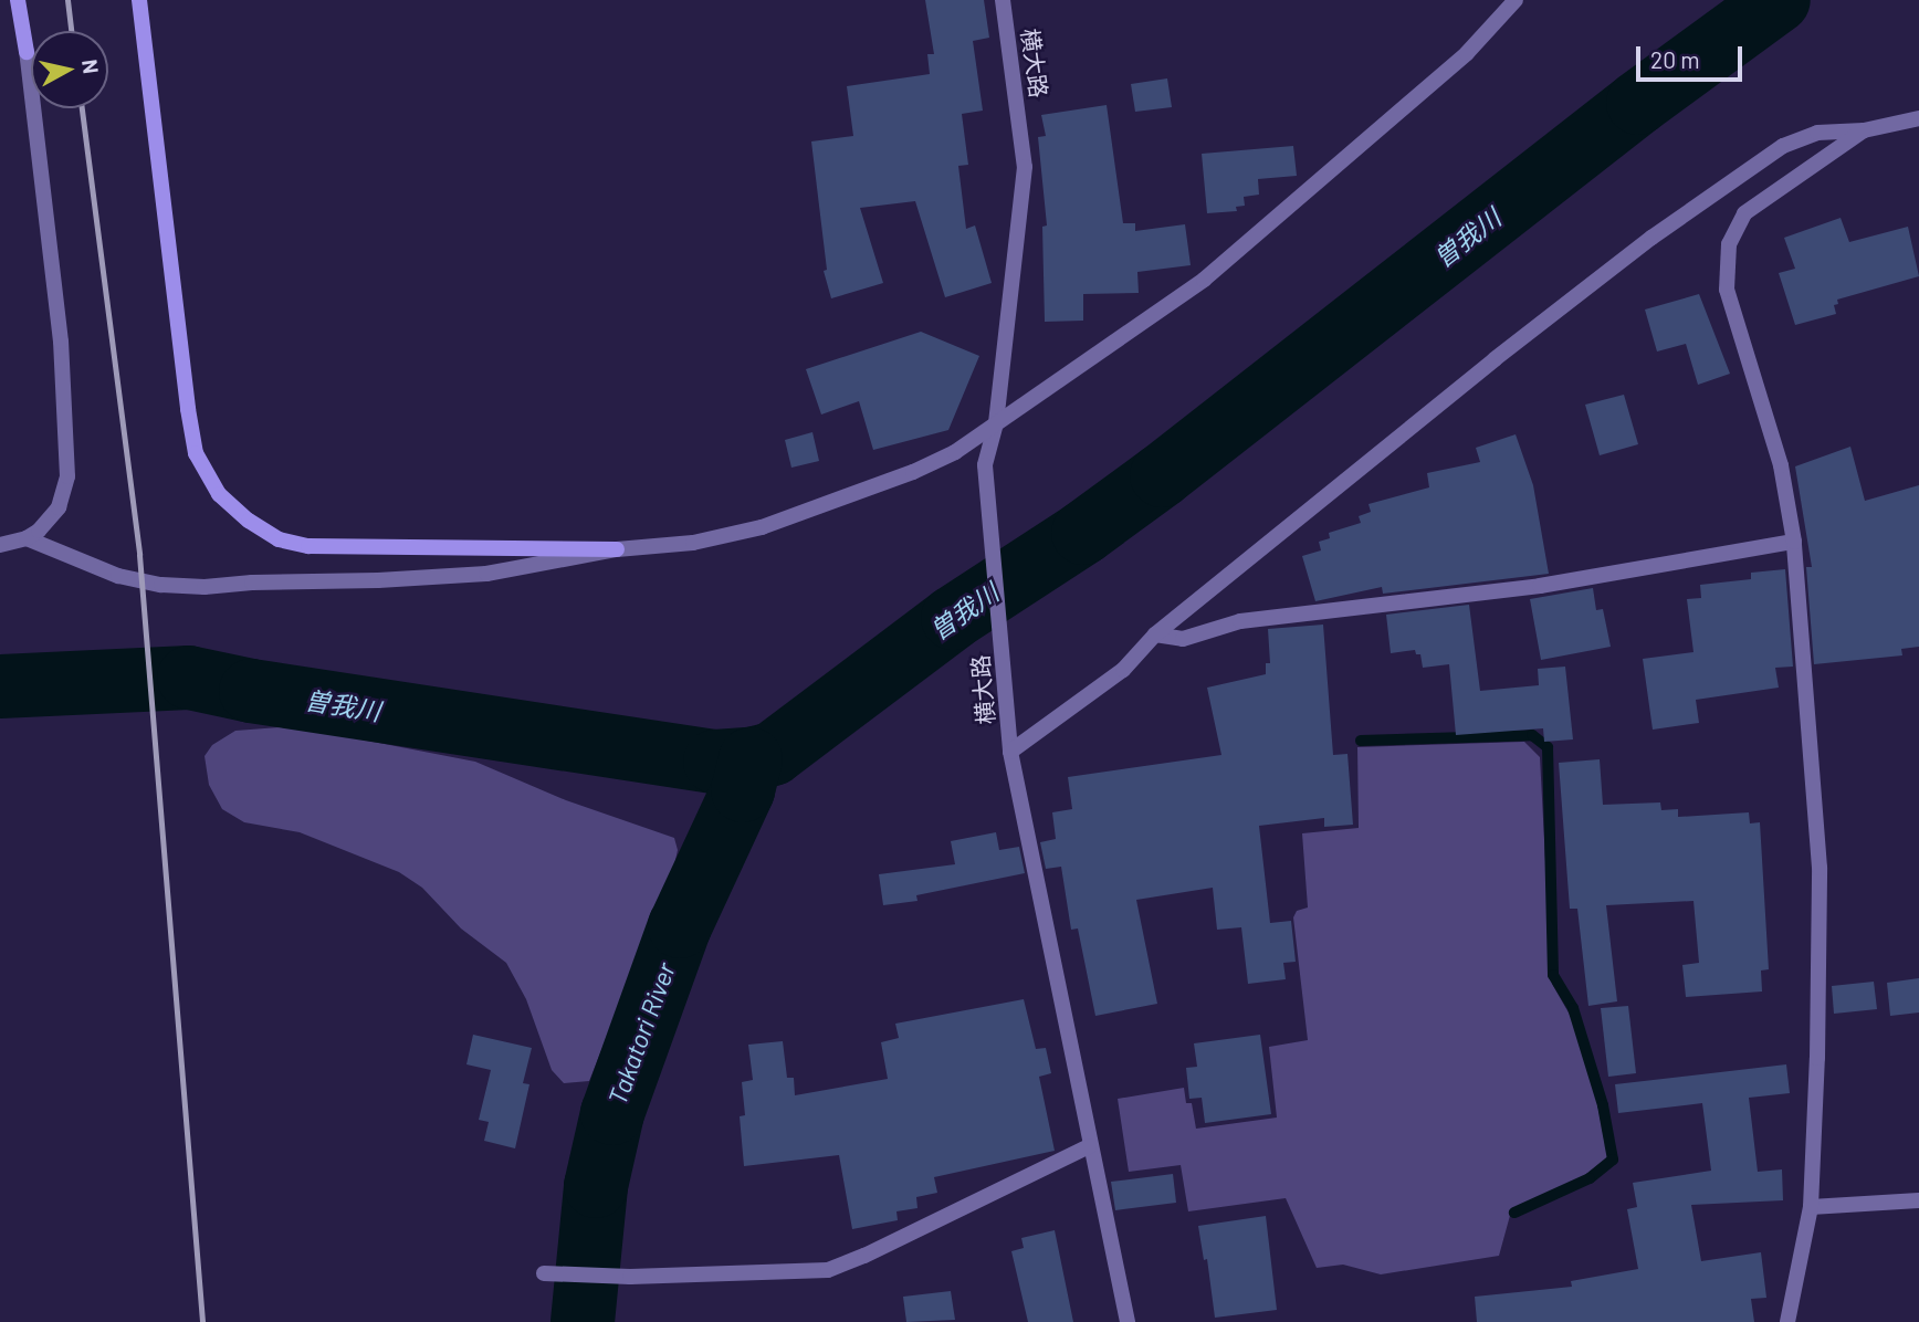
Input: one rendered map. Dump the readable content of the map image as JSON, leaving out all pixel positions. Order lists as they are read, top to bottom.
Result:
{
  "streets": {
    "street": ["横大路"]
  },
  "water": ["曽我川", "Takatori River"],
  "scale_bar": "20 m",
  "north": "right"
}
